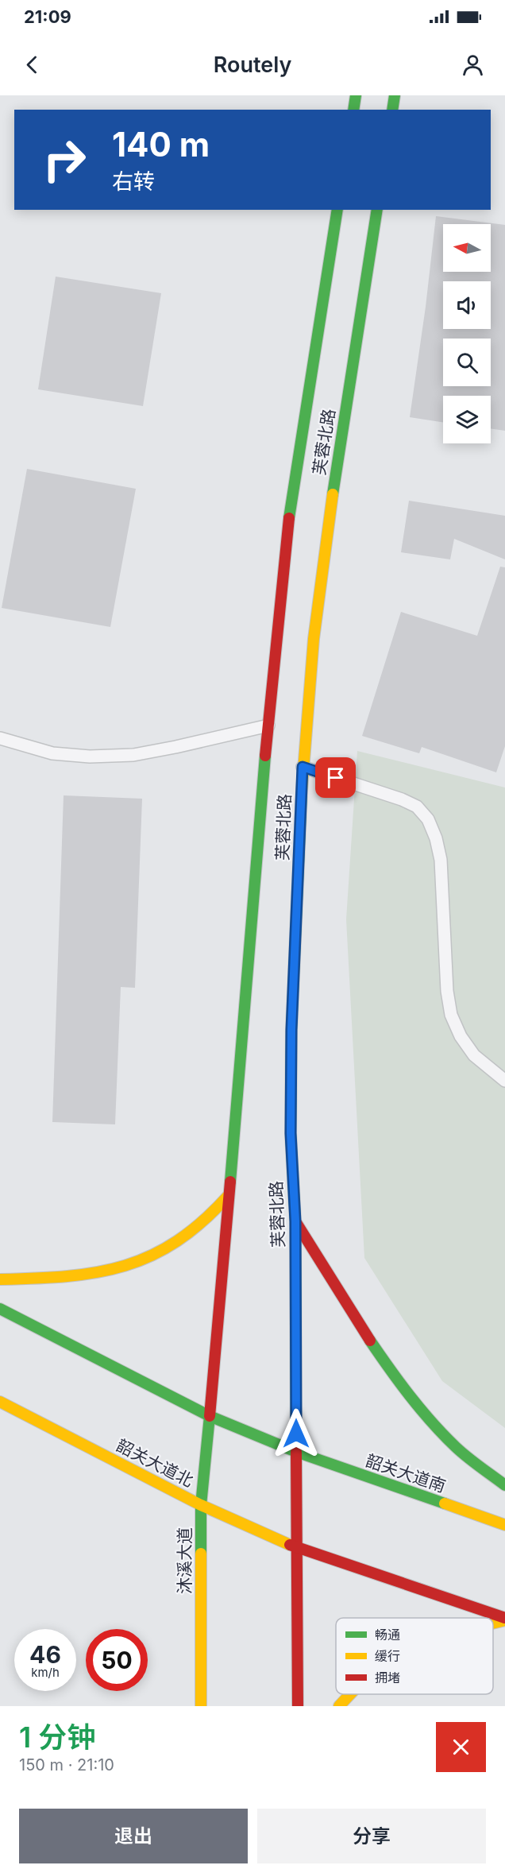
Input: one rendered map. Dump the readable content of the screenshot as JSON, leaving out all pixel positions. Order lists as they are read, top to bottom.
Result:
{
  "streets": {
    "main road": [
      "芙蓉北路",
      "韶关大道北",
      "韶关大道南",
      "沐溪大道"
    ]
  },
  "crossings": [
    ["芙蓉北路", "韶关大道南"],
    ["芙蓉北路", "沐溪大道"],
    ["韶关大道北", "沐溪大道"]
  ],
  "legend": ["畅通", "缓行", "拥堵"],
  "north": "left",
  "page": {
    "status": "21:09",
    "header": "Routely",
    "turn": ["140 m", "右转"],
    "speed": "46 km/h",
    "limit": "50",
    "heading": ["1 分钟", "150 m · 21:10"],
    "buttons": ["退出", "分享"]
  }
}
